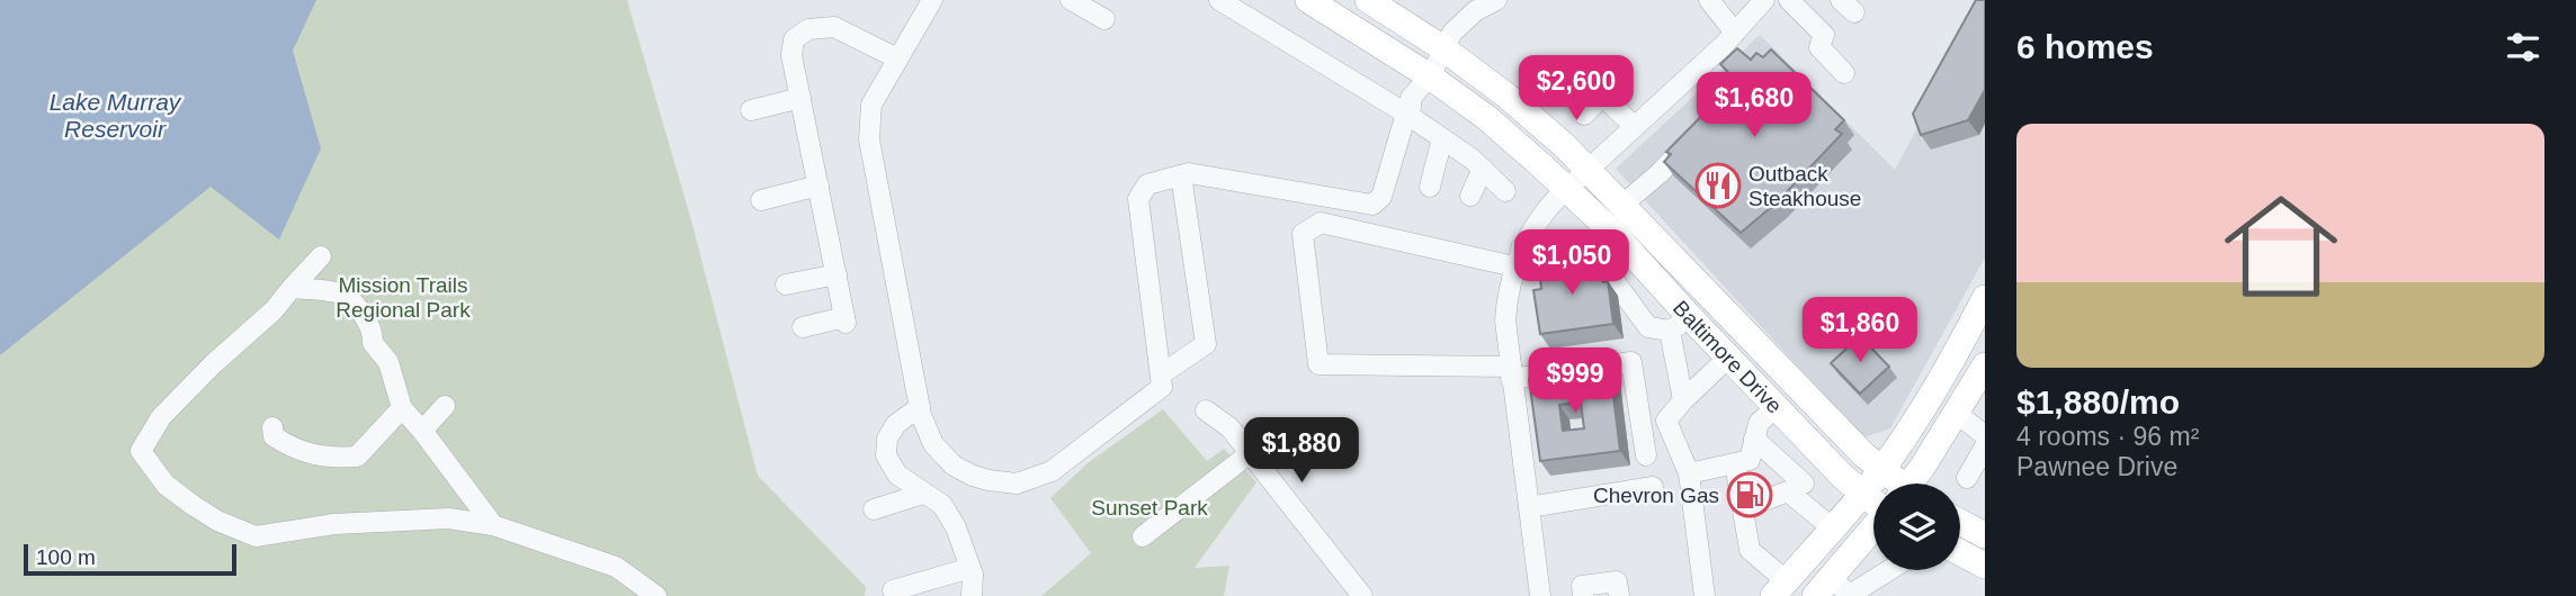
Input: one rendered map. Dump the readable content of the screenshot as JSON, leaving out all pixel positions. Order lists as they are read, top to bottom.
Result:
{
  "streets": {
    "main road": ["Baltimore Drive"]
  },
  "water": ["Lake Murray Reservoir"],
  "parks": ["Mission Trails Regional Park", "Sunset Park"],
  "places": {
    "restaurant": ["Outback Steakhouse"],
    "fuel station": ["Chevron Gas"]
  },
  "scale_bar": "100 m",
  "page": {
    "heading": "6 homes",
    "price": [
      "$2,600",
      "$1,680",
      "$1,050",
      "$1,860",
      "$999",
      "$1,880"
    ],
    "list": [
      {
        "name": "$1,880/mo",
        "note": "4 rooms · 96 m² · Pawnee Drive"
      }
    ],
    "scale": "100 m"
  }
}
